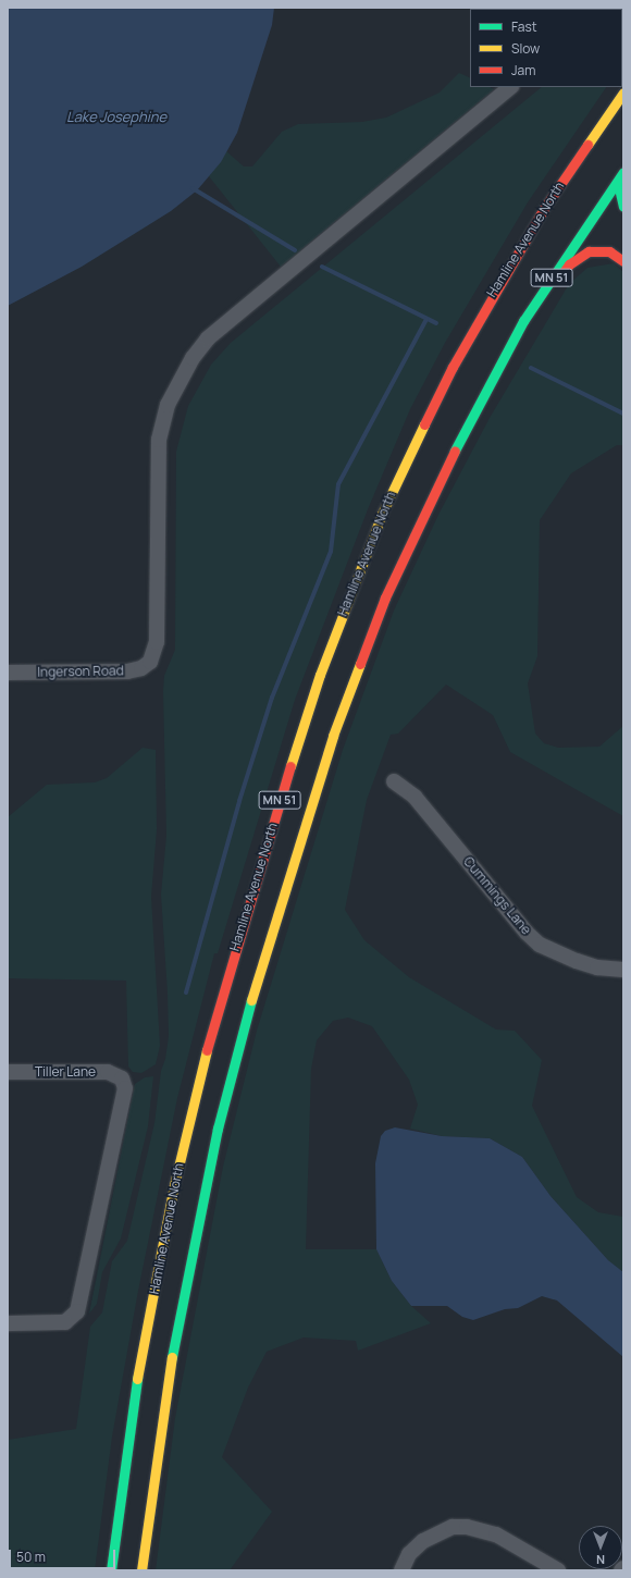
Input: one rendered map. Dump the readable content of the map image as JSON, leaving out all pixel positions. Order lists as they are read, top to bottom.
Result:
{
  "streets": {
    "highway": ["Hamline Avenue North", "MN 51"],
    "street": ["Ingerson Road", "Cummings Lane", "Tiller Lane"]
  },
  "water": ["Lake Josephine"],
  "legend": ["Fast", "Slow", "Jam"],
  "scale_bar": "50 m",
  "north": "bottom"
}
